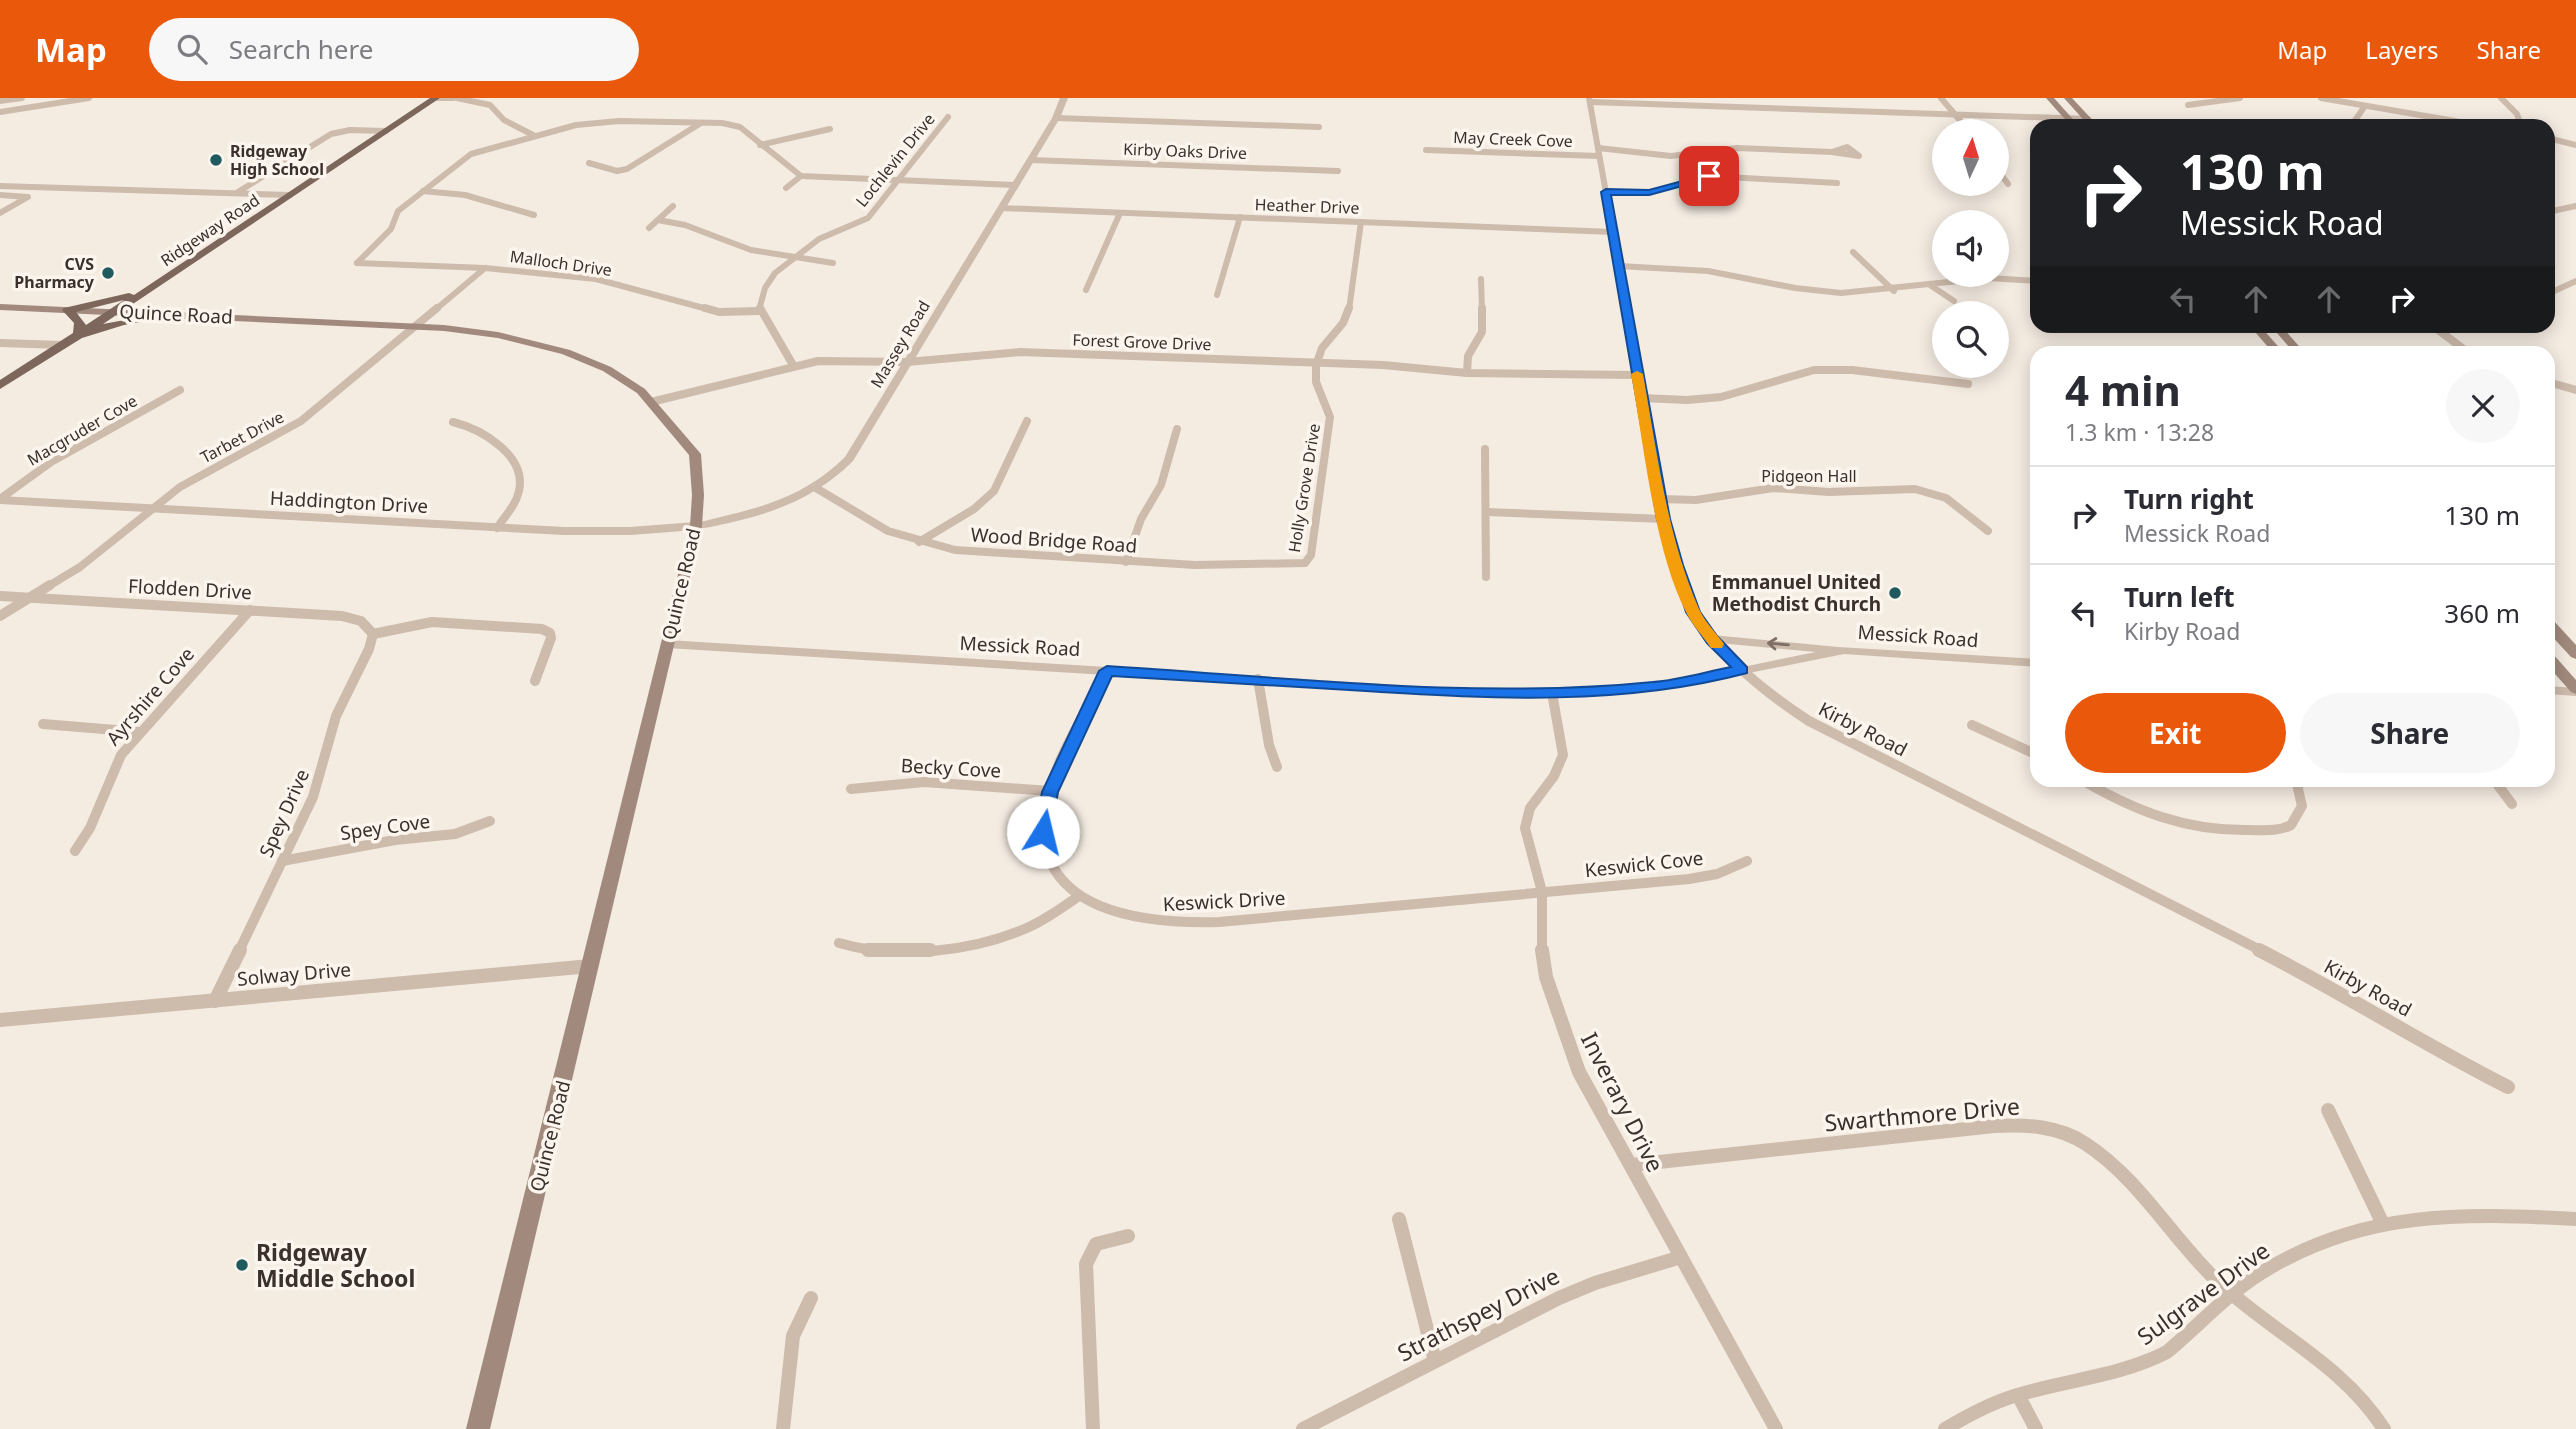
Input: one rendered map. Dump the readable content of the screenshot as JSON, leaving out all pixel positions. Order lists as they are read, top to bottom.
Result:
{
  "streets": {
    "main road": ["Ridgeway Road", "Quince Road"],
    "street": [
      "May Creek Cove",
      "Kirby Oaks Drive",
      "Lochlevin Drive",
      "Heather Drive",
      "Malloch Drive",
      "Forest Grove Drive",
      "Massey Road",
      "Macgruder Cove",
      "Tarbet Drive",
      "Pidgeon Hall",
      "Holly Grove Drive",
      "Haddington Drive",
      "Wood Bridge Road",
      "Flodden Drive",
      "Messick Road",
      "Ayrshire Cove",
      "Kirby Road",
      "Becky Cove",
      "Spey Drive",
      "Spey Cove",
      "Keswick Cove",
      "Keswick Drive",
      "Solway Drive",
      "Inverary Drive",
      "Swarthmore Drive",
      "Sulgrave Drive",
      "Strathspey Drive"
    ]
  },
  "crossings": [
    ["May Creek Cove", "Kirby Road"],
    ["Kirby Oaks Drive", "Massey Road"],
    ["Lochlevin Drive", "Malloch Drive"],
    ["Heather Drive", "Massey Road"],
    ["Heather Drive", "Kirby Road"],
    ["Ridgeway Road", "Quince Road"],
    ["Malloch Drive", "Tarbet Drive"],
    ["Quince Road", "Forest Grove Drive"],
    ["Quince Road", "Massey Road"],
    ["Quince Road", "Tarbet Drive"],
    ["Quince Road", "Haddington Drive"],
    ["Quince Road", "Messick Road"],
    ["Quince Road", "Solway Drive"],
    ["Forest Grove Drive", "Massey Road"],
    ["Forest Grove Drive", "Holly Grove Drive"],
    ["Forest Grove Drive", "Kirby Road"],
    ["Massey Road", "Haddington Drive"],
    ["Massey Road", "Wood Bridge Road"],
    ["Macgruder Cove", "Haddington Drive"],
    ["Tarbet Drive", "Haddington Drive"],
    ["Tarbet Drive", "Flodden Drive"],
    ["Pidgeon Hall", "Kirby Road"],
    ["Holly Grove Drive", "Wood Bridge Road"],
    ["Flodden Drive", "Ayrshire Cove"],
    ["Flodden Drive", "Spey Drive"],
    ["Messick Road", "Kirby Road"],
    ["Messick Road", "Keswick Drive"],
    ["Messick Road", "Inverary Drive"],
    ["Becky Cove", "Keswick Drive"],
    ["Spey Drive", "Spey Cove"],
    ["Spey Drive", "Solway Drive"],
    ["Keswick Cove", "Keswick Drive"],
    ["Keswick Cove", "Inverary Drive"],
    ["Keswick Drive", "Inverary Drive"],
    ["Inverary Drive", "Swarthmore Drive"],
    ["Inverary Drive", "Strathspey Drive"],
    ["Swarthmore Drive", "Sulgrave Drive"]
  ],
  "places": [
    "Ridgeway High School",
    "CVS Pharmacy",
    "Emmanuel United Methodist Church",
    "Ridgeway Middle School"
  ],
  "north": "top",
  "page": {
    "header": "Map",
    "search": "Search here",
    "nav": ["Map", "Layers", "Share"],
    "turn": ["130 m", "Messick Road"],
    "heading": ["4 min", "1.3 km · 13:28"],
    "list": [
      {
        "name": "Turn right",
        "note": "Messick Road",
        "value": "130 m"
      },
      {
        "name": "Turn left",
        "note": "Kirby Road",
        "value": "360 m"
      }
    ],
    "buttons": ["Exit", "Share"]
  }
}
